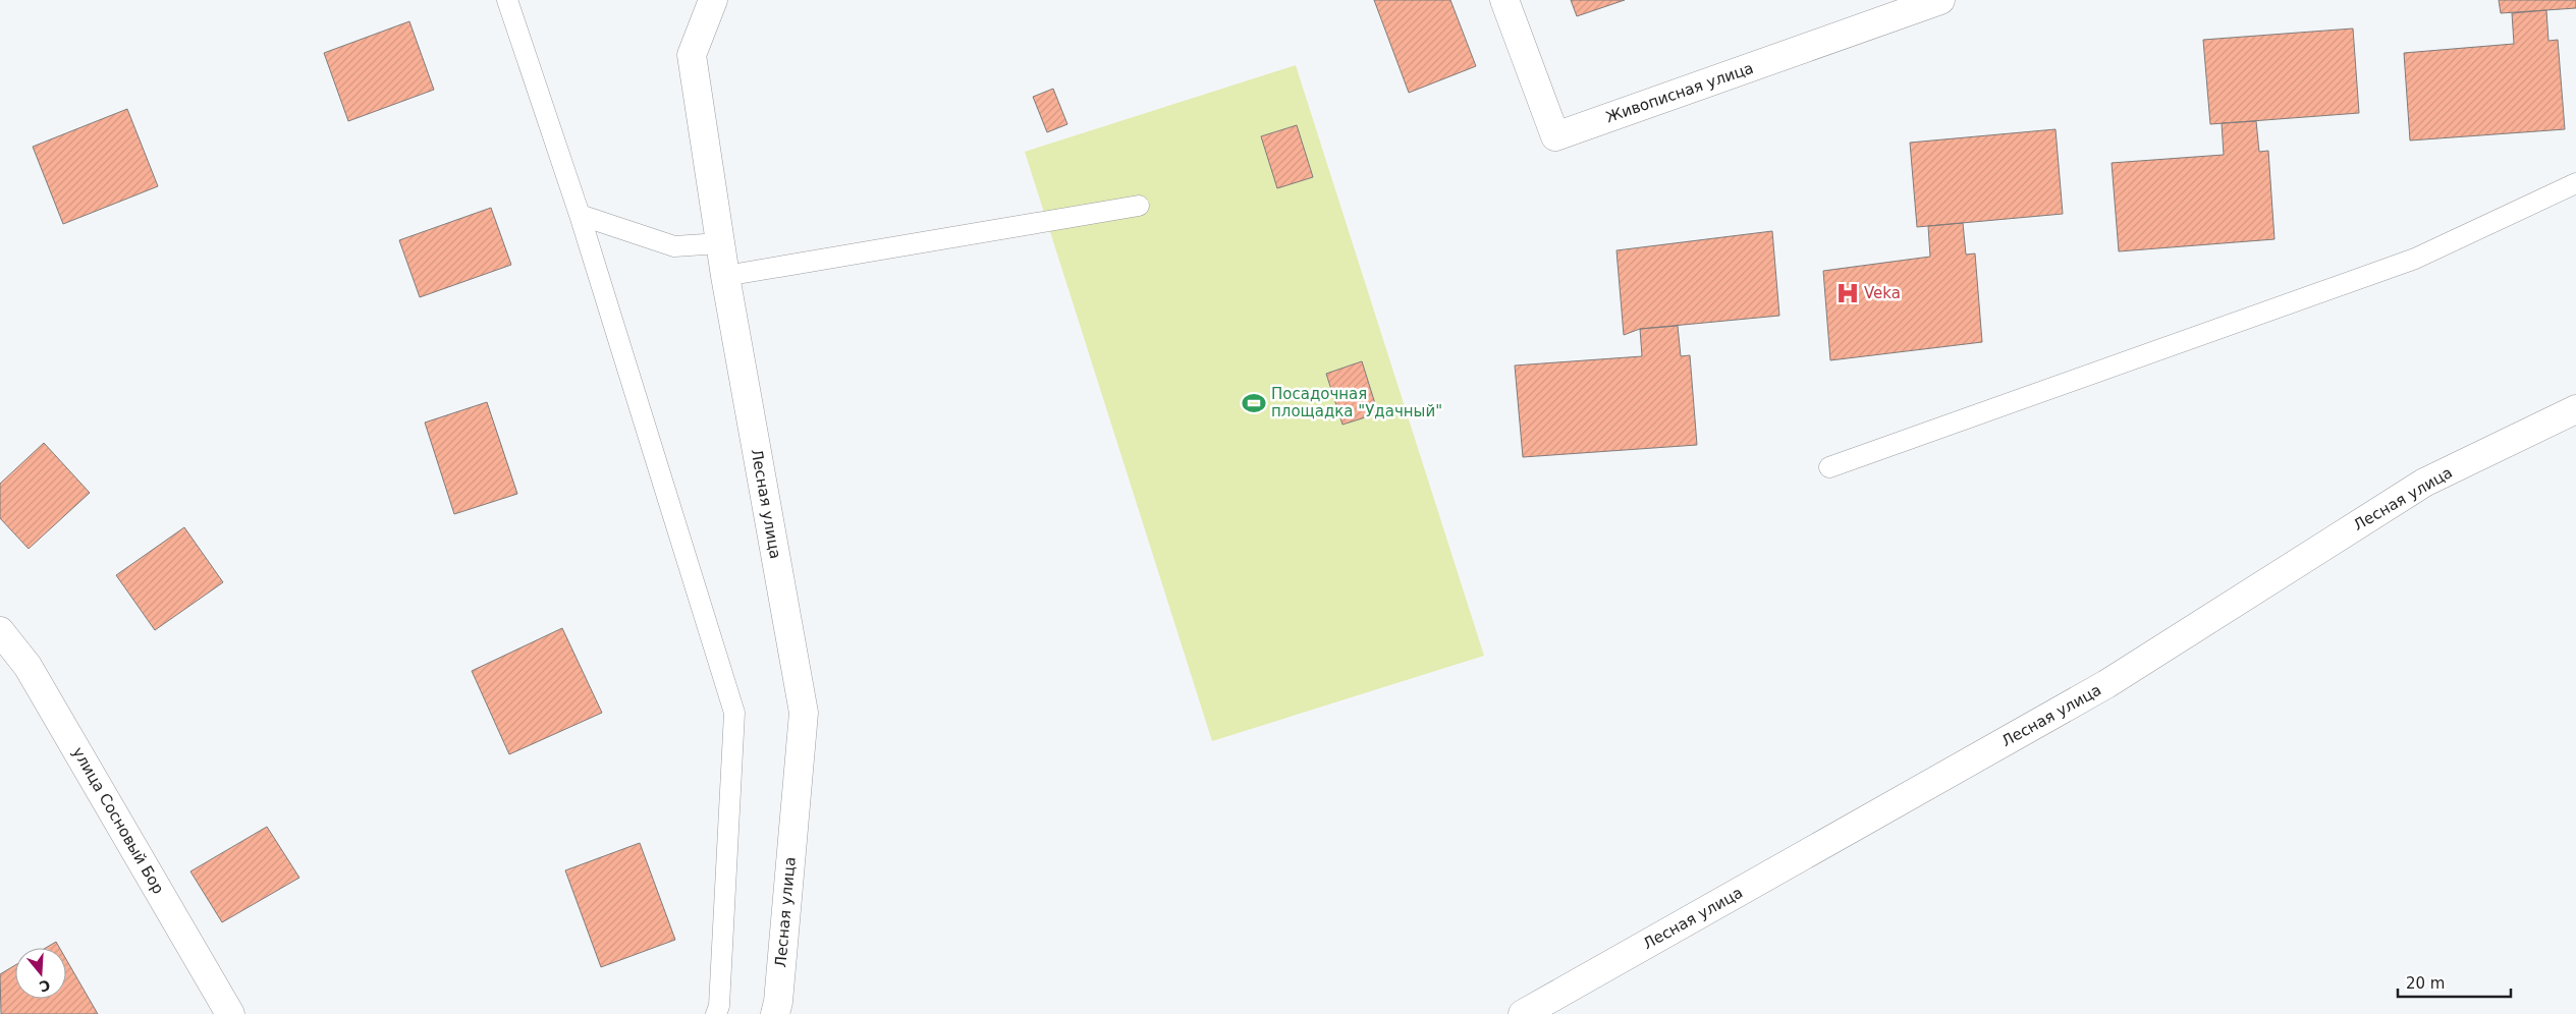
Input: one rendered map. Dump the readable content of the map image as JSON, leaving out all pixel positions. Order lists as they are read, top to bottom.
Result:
{
  "streets": {
    "street": ["Живописная улица", "Лесная улица", "улица Сосновый Бор"]
  },
  "places": {
    "hospital": ["Veka"],
    "sports": ["Посадочная площадка \"Удачный\""]
  },
  "scale_bar": "20 m",
  "north": "bottom"
}
